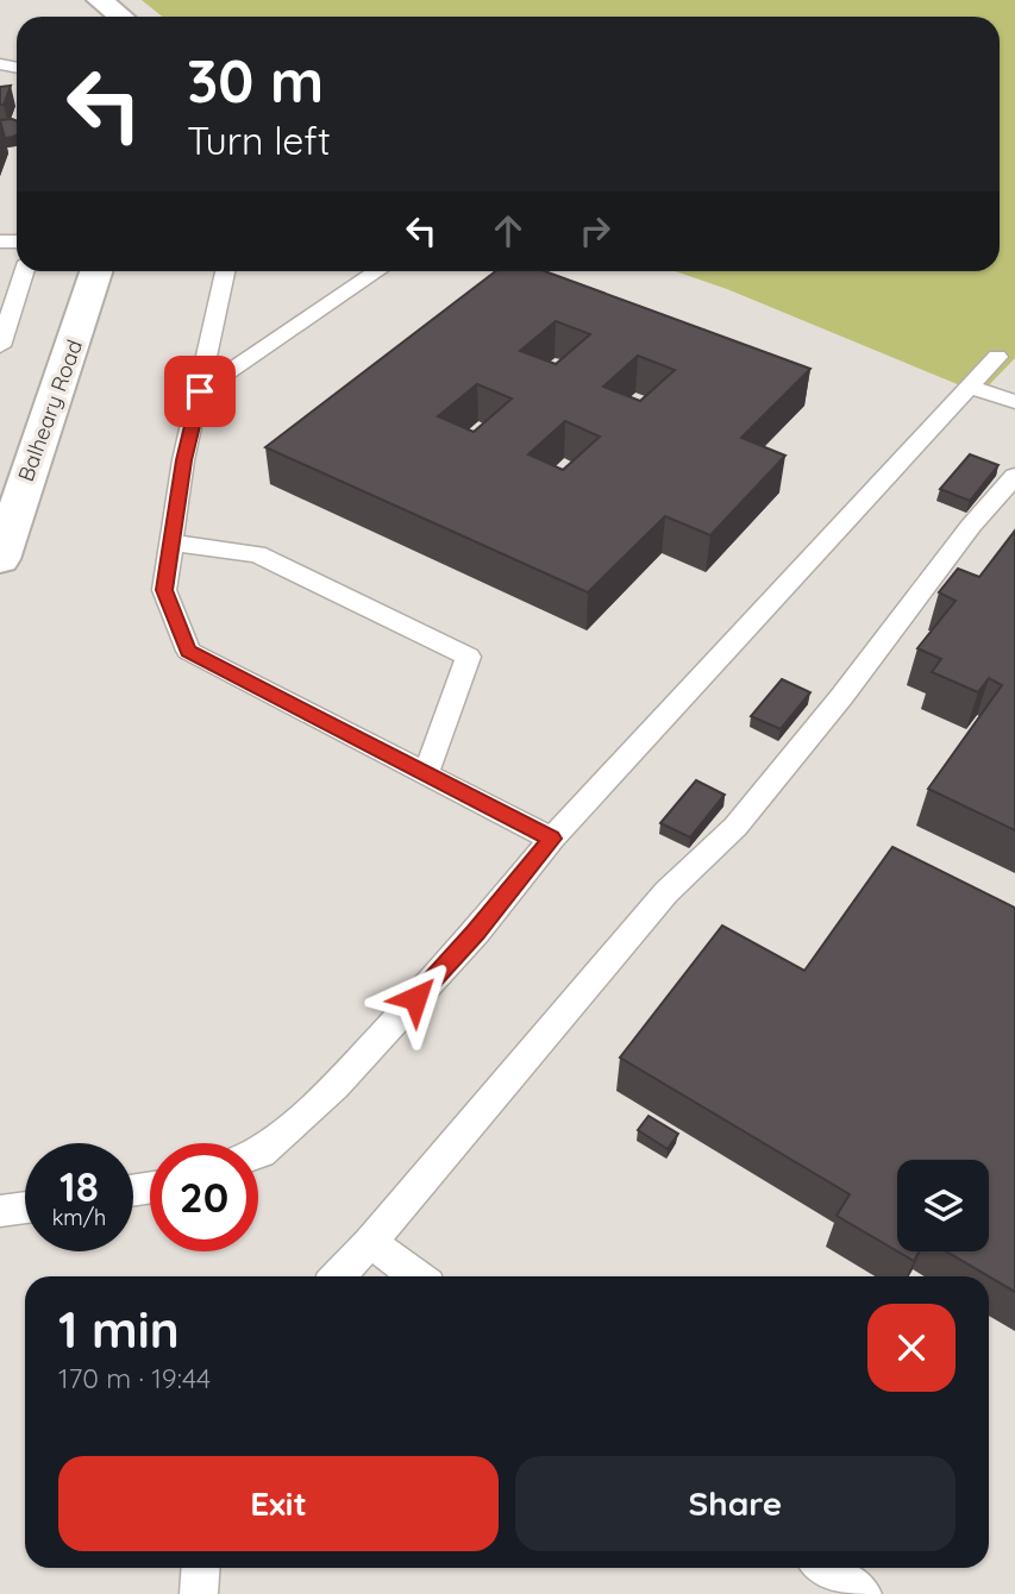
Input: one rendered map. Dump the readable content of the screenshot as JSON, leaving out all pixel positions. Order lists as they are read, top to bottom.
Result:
{
  "streets": {
    "street": ["Balheary Road"]
  },
  "page": {
    "turn": ["30 m", "Turn left"],
    "speed": "18 km/h",
    "limit": "20",
    "heading": ["1 min", "170 m · 19:44"],
    "buttons": ["Exit", "Share"]
  }
}
